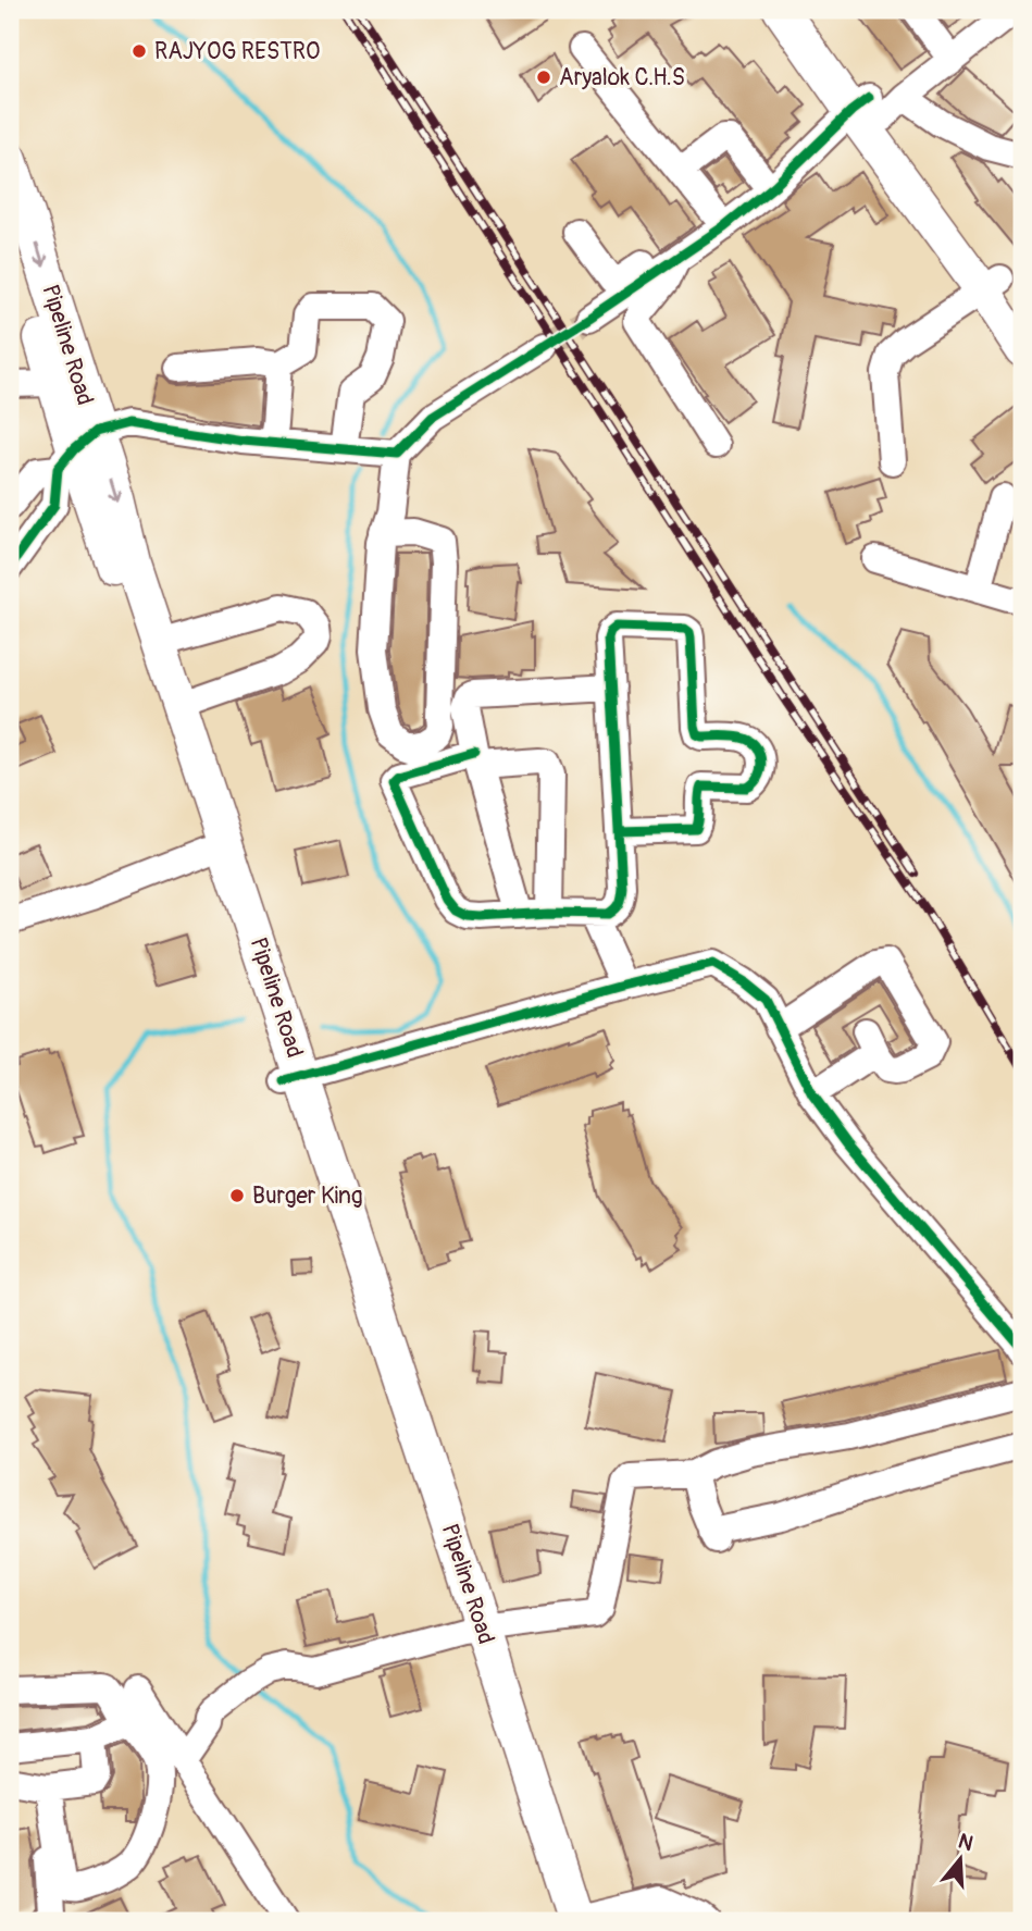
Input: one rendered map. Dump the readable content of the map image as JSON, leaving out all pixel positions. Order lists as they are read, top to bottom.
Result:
{
  "streets": {
    "main road": ["Pipeline Road"]
  },
  "places": ["RAJYOG RESTRO", "Aryalok C.H.S", "Burger King"],
  "north": "top"
}
